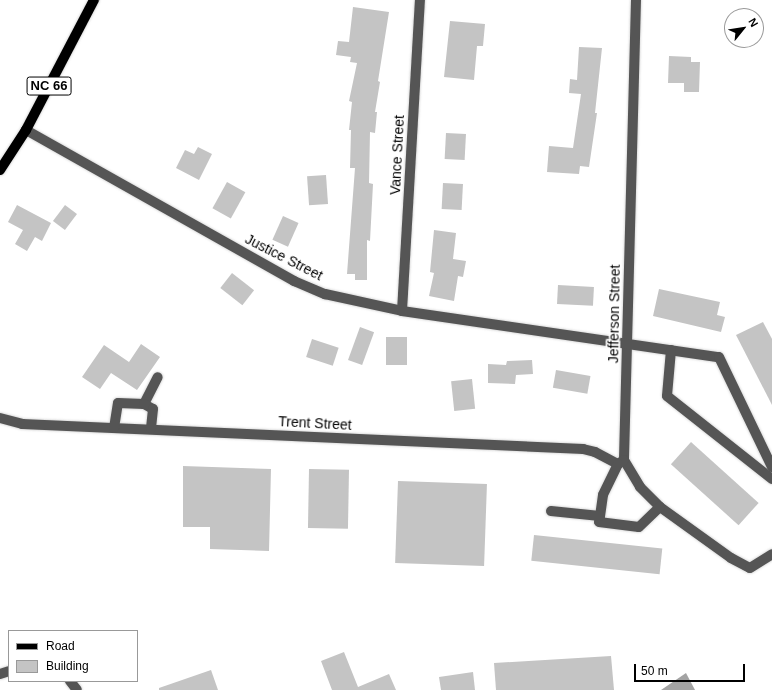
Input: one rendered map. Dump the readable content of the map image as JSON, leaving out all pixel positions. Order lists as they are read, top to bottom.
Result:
{
  "streets": {
    "main road": ["NC 66"],
    "street": [
      "Vance Street",
      "Justice Street",
      "Jefferson Street",
      "Trent Street"
    ]
  },
  "crossings": [
    ["NC 66", "Justice Street"],
    ["Vance Street", "Justice Street"],
    ["Justice Street", "Jefferson Street"],
    ["Jefferson Street", "Trent Street"]
  ],
  "legend": ["Road", "Building"],
  "scale_bar": "50 m",
  "north": "top right"
}
